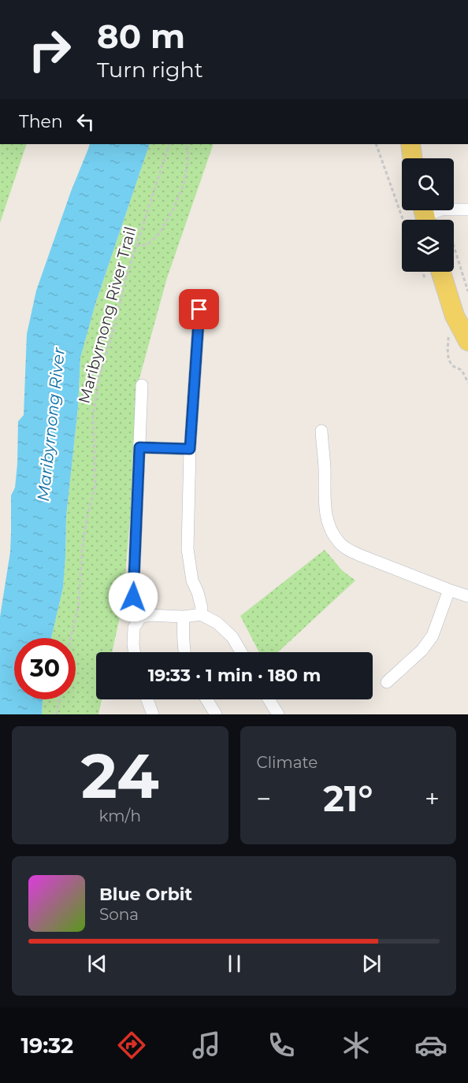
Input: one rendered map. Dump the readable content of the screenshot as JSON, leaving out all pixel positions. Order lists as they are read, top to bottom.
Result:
{
  "streets": {
    "path": ["Maribyrnong River Trail"]
  },
  "water": ["Maribyrnong River"],
  "page": {
    "turn": ["80 m", "Turn right"],
    "then": "Then",
    "limit": "30",
    "trip": "19:33 · 1 min · 180 m",
    "tile": [
      ["24", "km/h"],
      "Climate"
    ],
    "heat": ["−", "21°", "+"],
    "song": ["Blue Orbit", "Sona"],
    "tabs": "19:32"
  }
}
